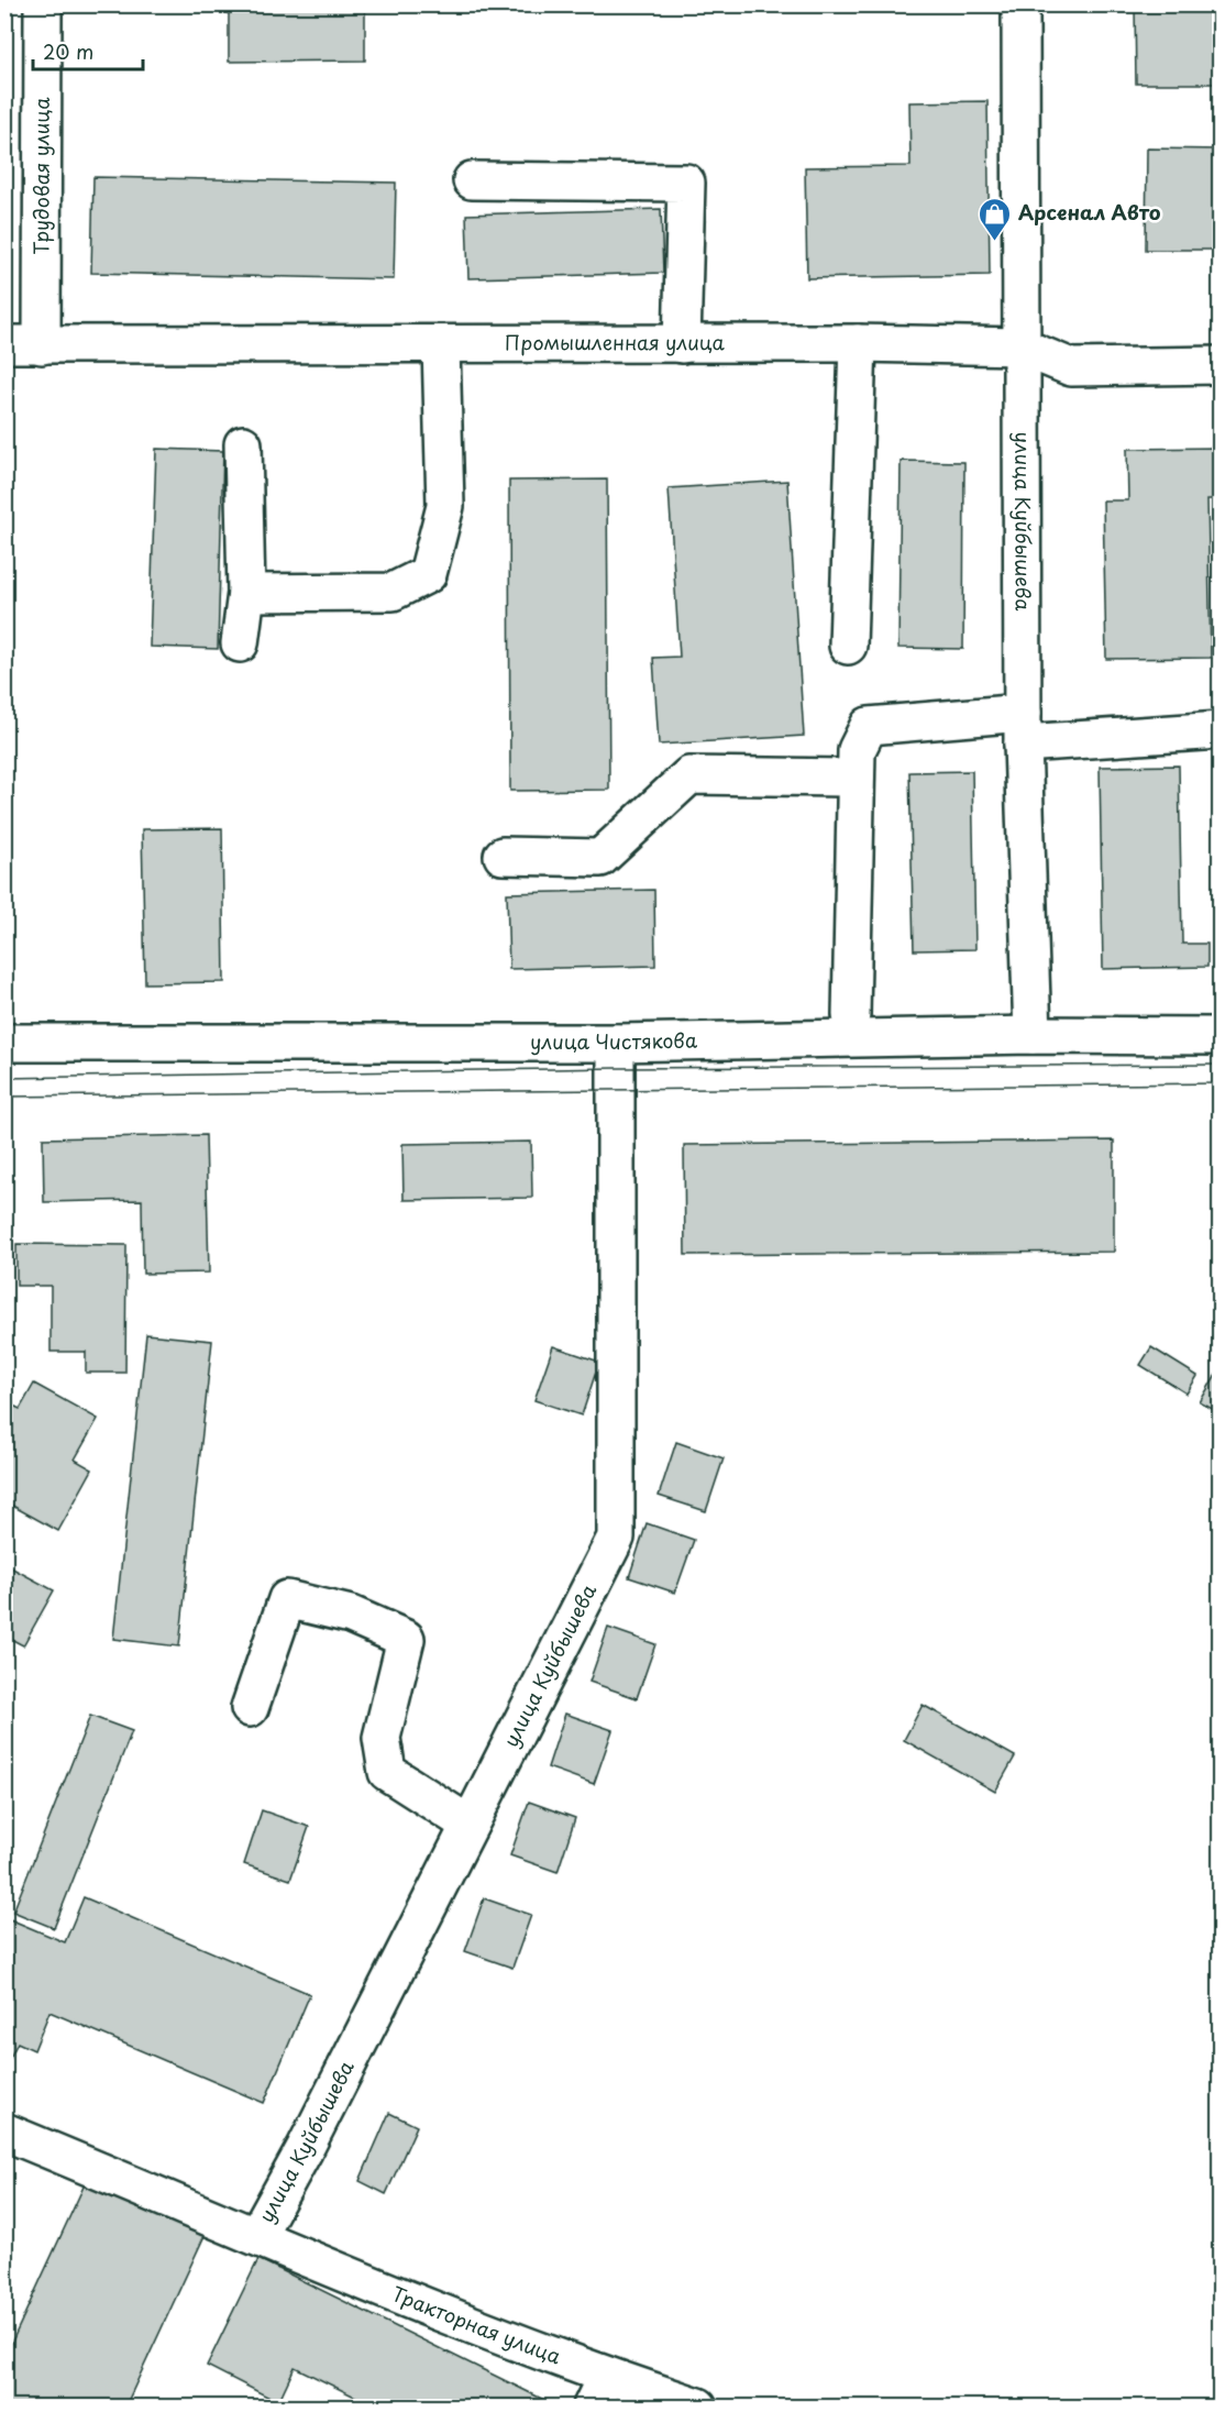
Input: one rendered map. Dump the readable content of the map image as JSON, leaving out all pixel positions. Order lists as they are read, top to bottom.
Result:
{
  "streets": {
    "street": [
      "Трудовая улица",
      "Промышленная улица",
      "улица Куйбышева",
      "улица Чистякова",
      "Тракторная улица"
    ]
  },
  "crossings": [
    ["Трудовая улица", "Промышленная улица"],
    ["Промышленная улица", "улица Куйбышева"],
    ["улица Куйбышева", "улица Чистякова"],
    ["улица Куйбышева", "Тракторная улица"]
  ],
  "places": {
    "shop": ["Арсенал Авто"]
  },
  "scale_bar": "20 m"
}
